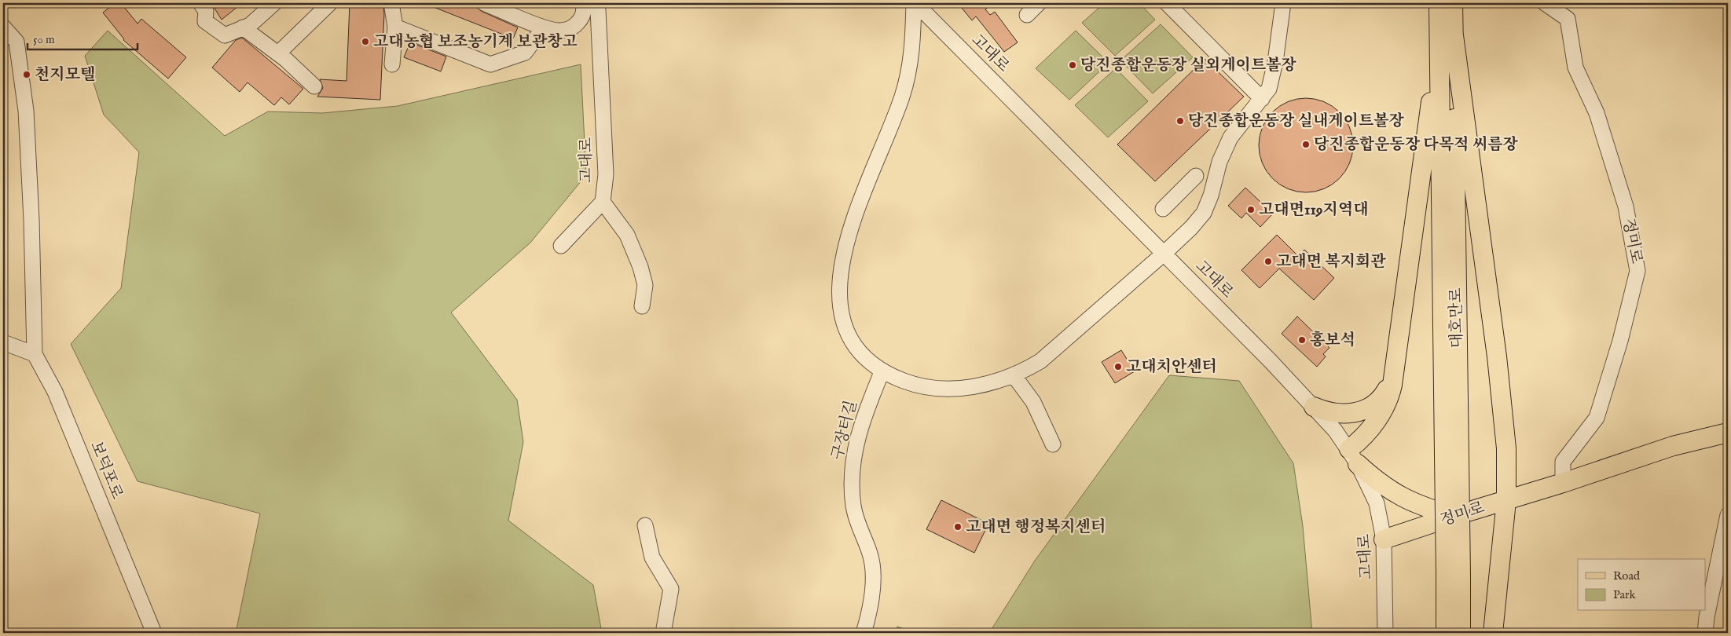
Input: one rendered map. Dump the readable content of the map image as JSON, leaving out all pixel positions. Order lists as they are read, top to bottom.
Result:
{
  "streets": {
    "main road": ["정미로", "대호만로"],
    "street": ["고대로", "구장터길", "보덕포로"]
  },
  "crossings": [
    ["고대로", "정미로"]
  ],
  "places": [
    "고대농협 보조농기계 보관창고",
    "당진종합운동장 실외게이트볼장",
    "천지모텔",
    "당진종합운동장 실내게이트볼장",
    "당진종합운동장 다목적 씨름장",
    "고대면119지역대",
    "고대면 복지회관",
    "홍보석",
    "고대치안센터",
    "고대면 행정복지센터"
  ],
  "legend": ["Road", "Park"],
  "scale_bar": "50 m"
}
